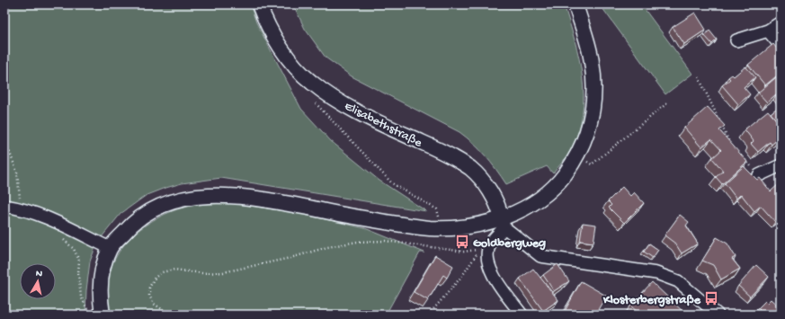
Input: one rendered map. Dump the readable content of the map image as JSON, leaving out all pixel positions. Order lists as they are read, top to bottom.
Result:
{
  "streets": {
    "street": ["Elisabethstraße"]
  },
  "places": {
    "bus stop": ["Goldbergweg", "Klosterbergstraße"]
  },
  "north": "top"
}
